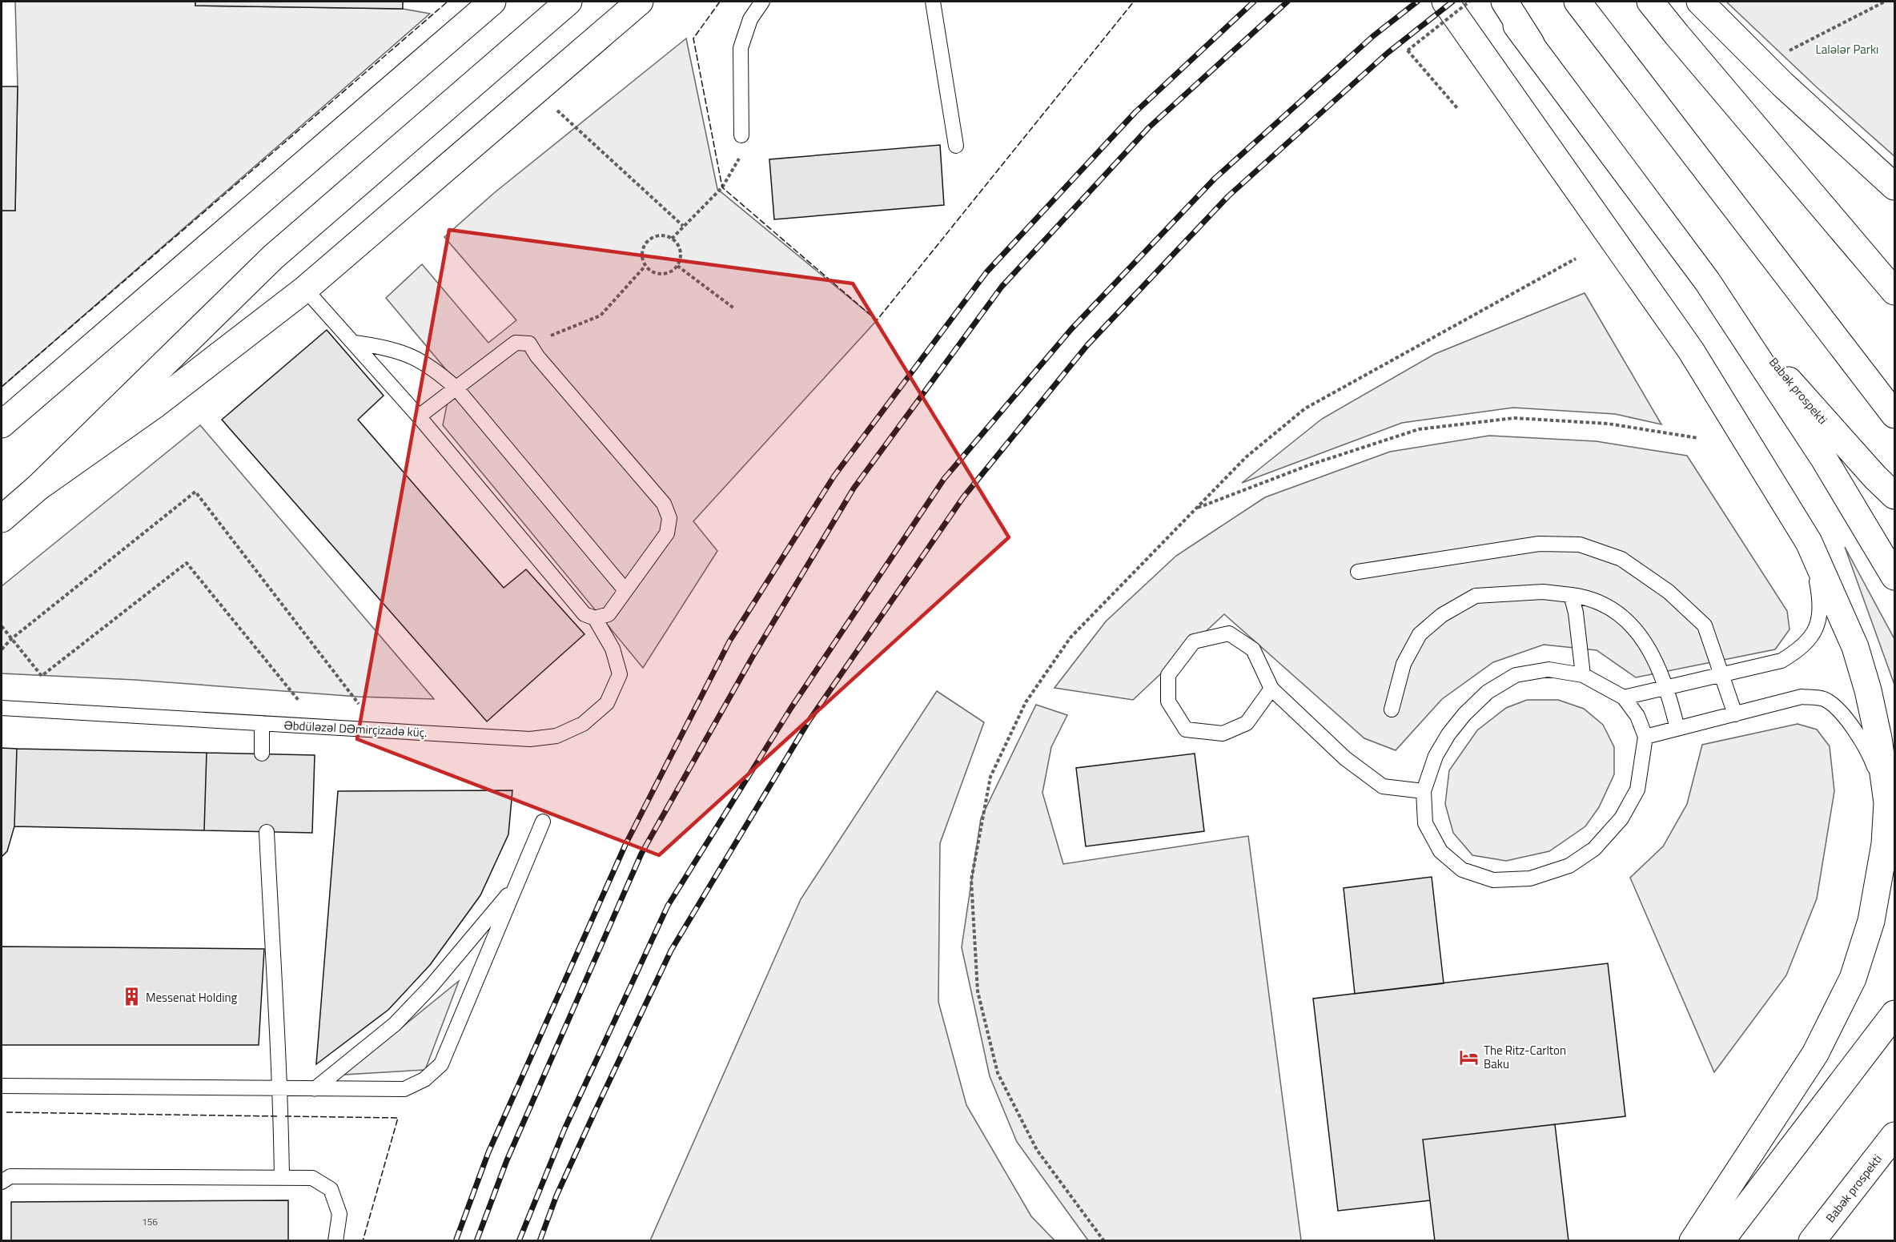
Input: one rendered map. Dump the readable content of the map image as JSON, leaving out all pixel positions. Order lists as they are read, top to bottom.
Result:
{
  "streets": {
    "main road": ["Babək prospekti"],
    "lane": ["Əbdüləzəl DƏmirçizadə küç."]
  },
  "parks": ["Lalələr Parkı"],
  "places": {
    "building": ["Messenat Holding"],
    "hotel": ["The Ritz-Carlton Baku"]
  },
  "house_numbers": ["156"]
}
